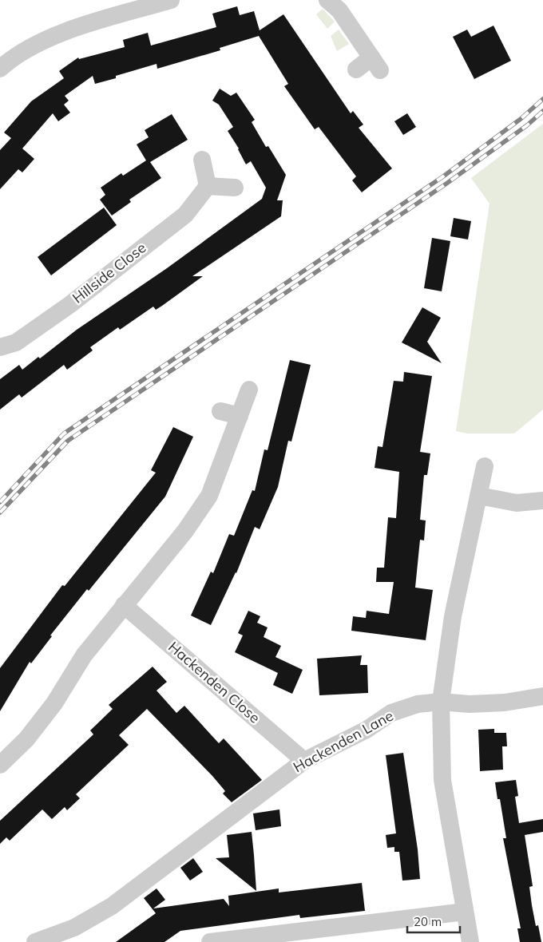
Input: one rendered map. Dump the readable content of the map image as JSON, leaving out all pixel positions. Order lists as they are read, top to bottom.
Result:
{
  "streets": {
    "street": ["Hillside Close", "Hackenden Close", "Hackenden Lane"]
  },
  "crossings": [
    ["Hackenden Close", "Hackenden Lane"]
  ],
  "scale_bar": "20 m"
}
